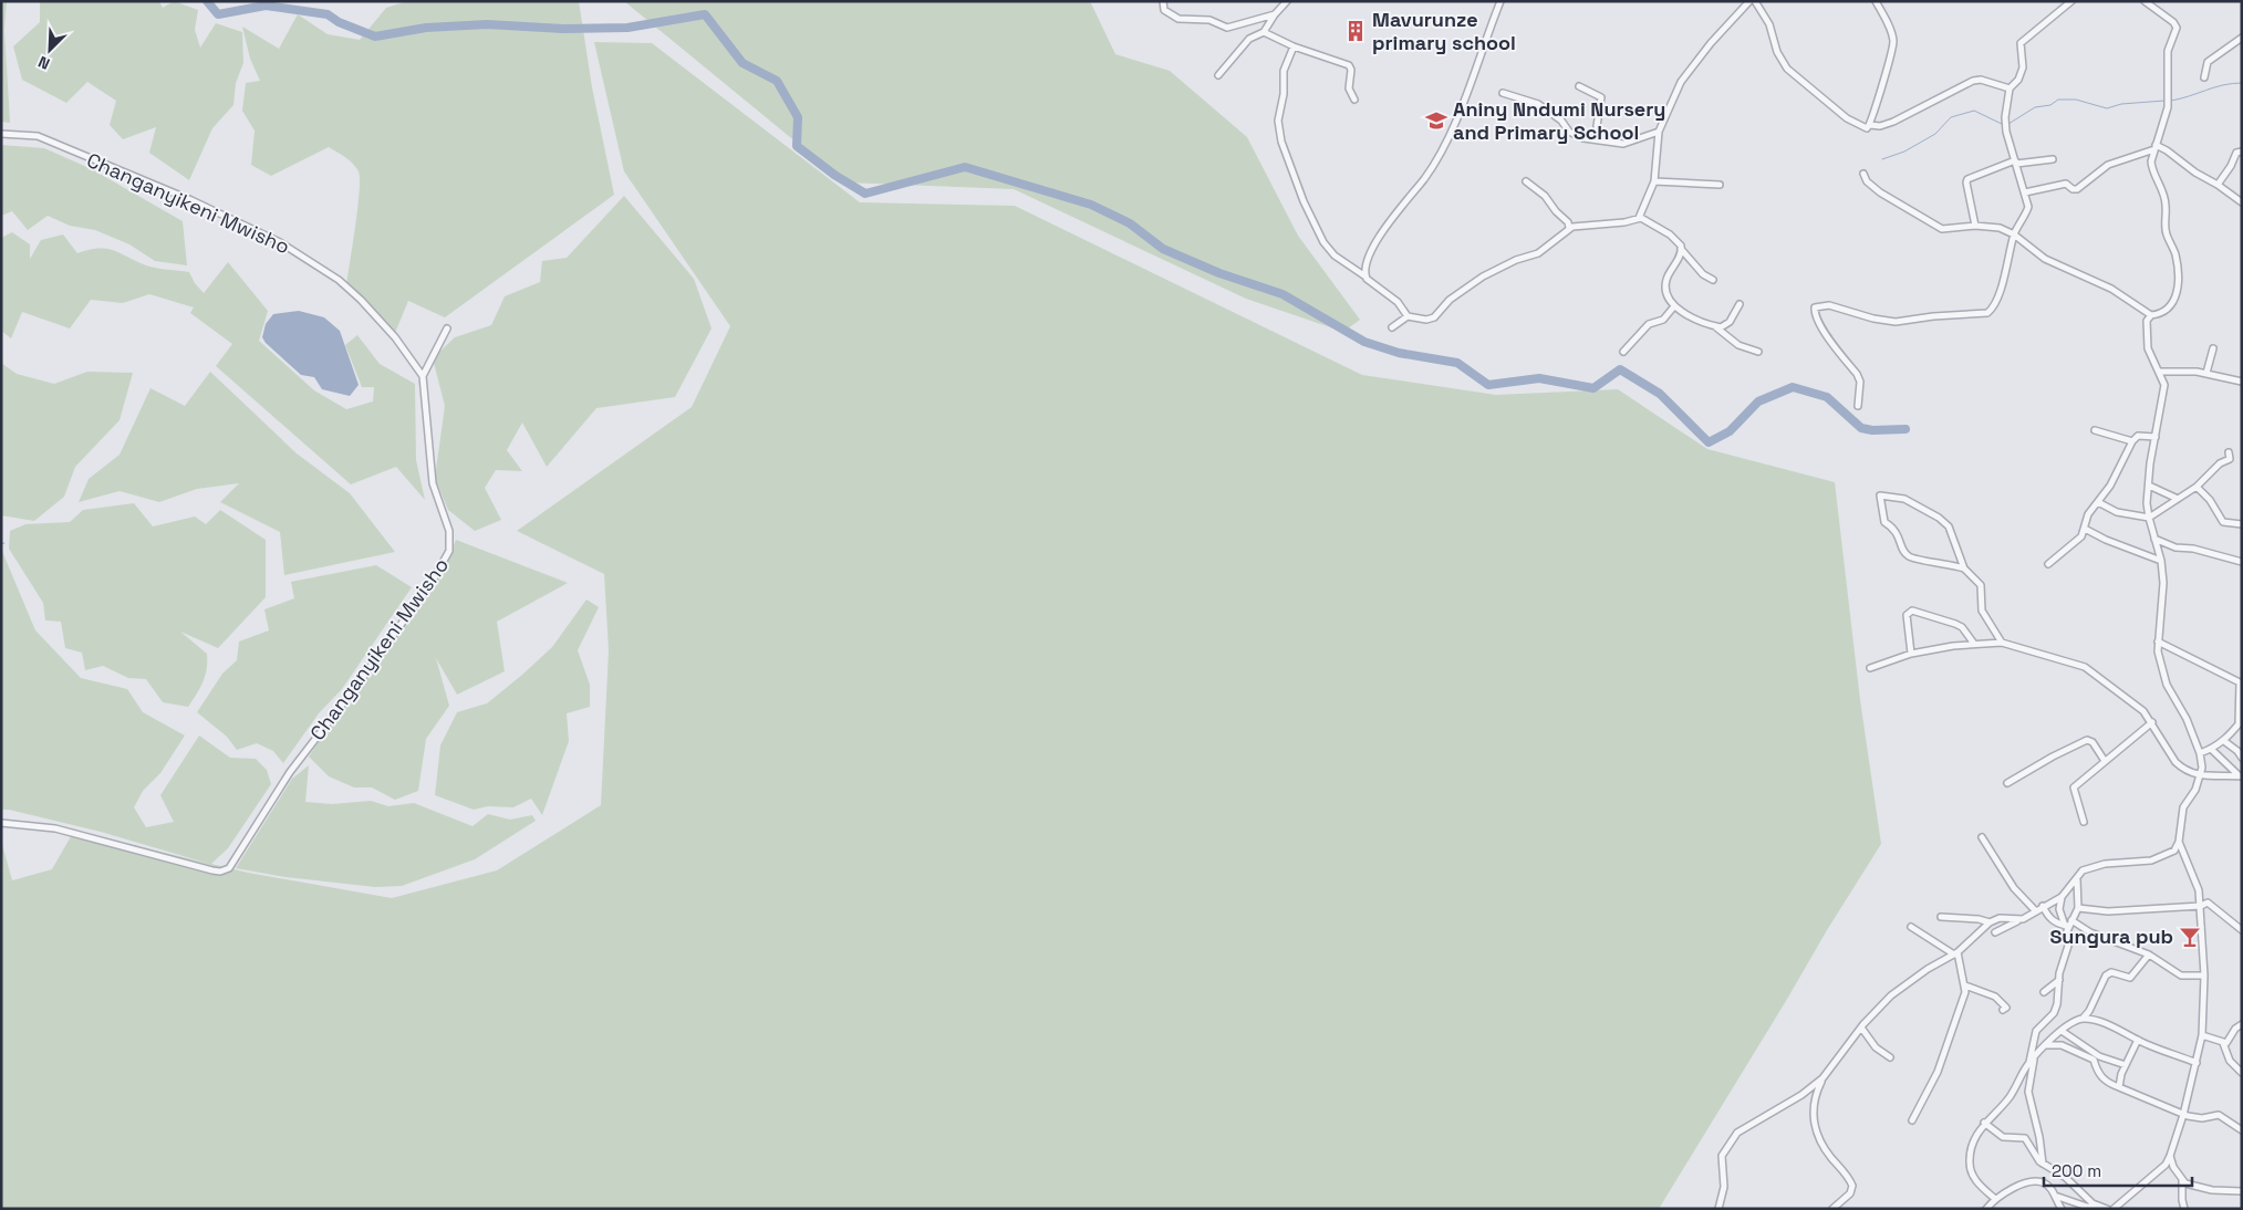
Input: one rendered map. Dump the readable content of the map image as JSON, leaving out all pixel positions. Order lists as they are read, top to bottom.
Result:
{
  "streets": {
    "street": ["Changanyikeni Mwisho"]
  },
  "places": {
    "building": ["Mavurunze primary school"],
    "school or university": ["Aniny Nndumi Nursery and Primary School"],
    "bar": ["Sungura pub"]
  },
  "scale_bar": "200 m",
  "north": "bottom left"
}
